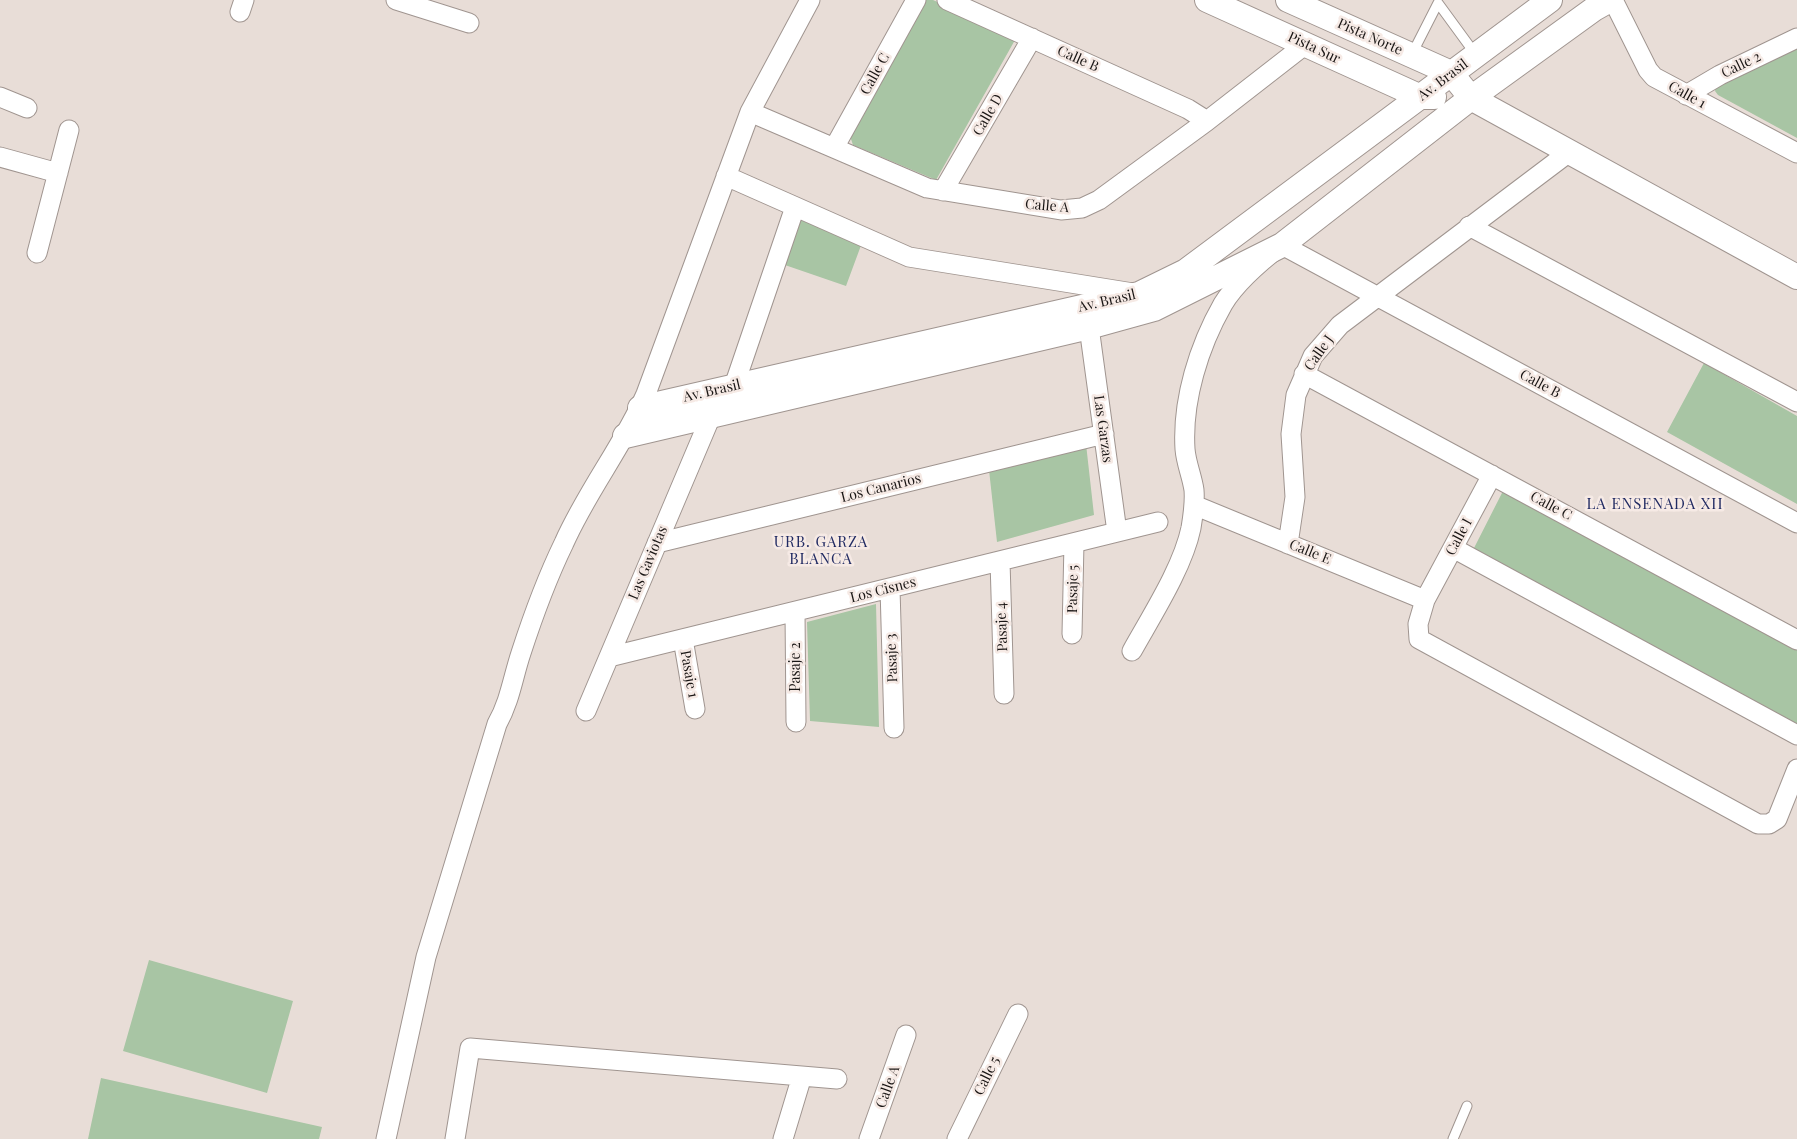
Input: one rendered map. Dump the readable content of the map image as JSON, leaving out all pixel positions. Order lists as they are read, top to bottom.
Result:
{
  "streets": {
    "street": [
      "Pista Norte",
      "Pista Sur",
      "Calle B",
      "Calle 2",
      "Calle C",
      "Av. Brasil",
      "Calle 1",
      "Calle D",
      "Calle A",
      "Calle J",
      "Las Garzas",
      "Los Canarios",
      "Calle I",
      "Calle E",
      "Las Gaviotas",
      "Pasaje 5",
      "Los Cisnes",
      "Pasaje 4",
      "Pasaje 3",
      "Pasaje 2",
      "Pasaje 1",
      "Calle 5"
    ]
  },
  "crossings": [
    ["Pista Norte", "Av. Brasil"],
    ["Pista Sur", "Av. Brasil"],
    ["Pista Sur", "Calle A"],
    ["Calle B", "Av. Brasil"],
    ["Calle B", "Calle D"],
    ["Calle B", "Calle A"],
    ["Calle B", "Calle J"],
    ["Calle 2", "Calle 1"],
    ["Calle C", "Calle A"],
    ["Calle C", "Calle J"],
    ["Calle C", "Calle I"],
    ["Av. Brasil", "Calle 1"],
    ["Av. Brasil", "Las Garzas"],
    ["Av. Brasil", "Las Gaviotas"],
    ["Calle D", "Calle A"],
    ["Calle J", "Calle E"],
    ["Las Garzas", "Los Canarios"],
    ["Las Garzas", "Los Cisnes"],
    ["Los Canarios", "Las Gaviotas"],
    ["Calle I", "Calle E"],
    ["Las Gaviotas", "Los Cisnes"],
    ["Pasaje 5", "Los Cisnes"],
    ["Los Cisnes", "Pasaje 4"],
    ["Los Cisnes", "Pasaje 3"],
    ["Los Cisnes", "Pasaje 2"],
    ["Los Cisnes", "Pasaje 1"]
  ],
  "districts": ["LA ENSENADA XII", "URB. GARZA BLANCA"]
}
